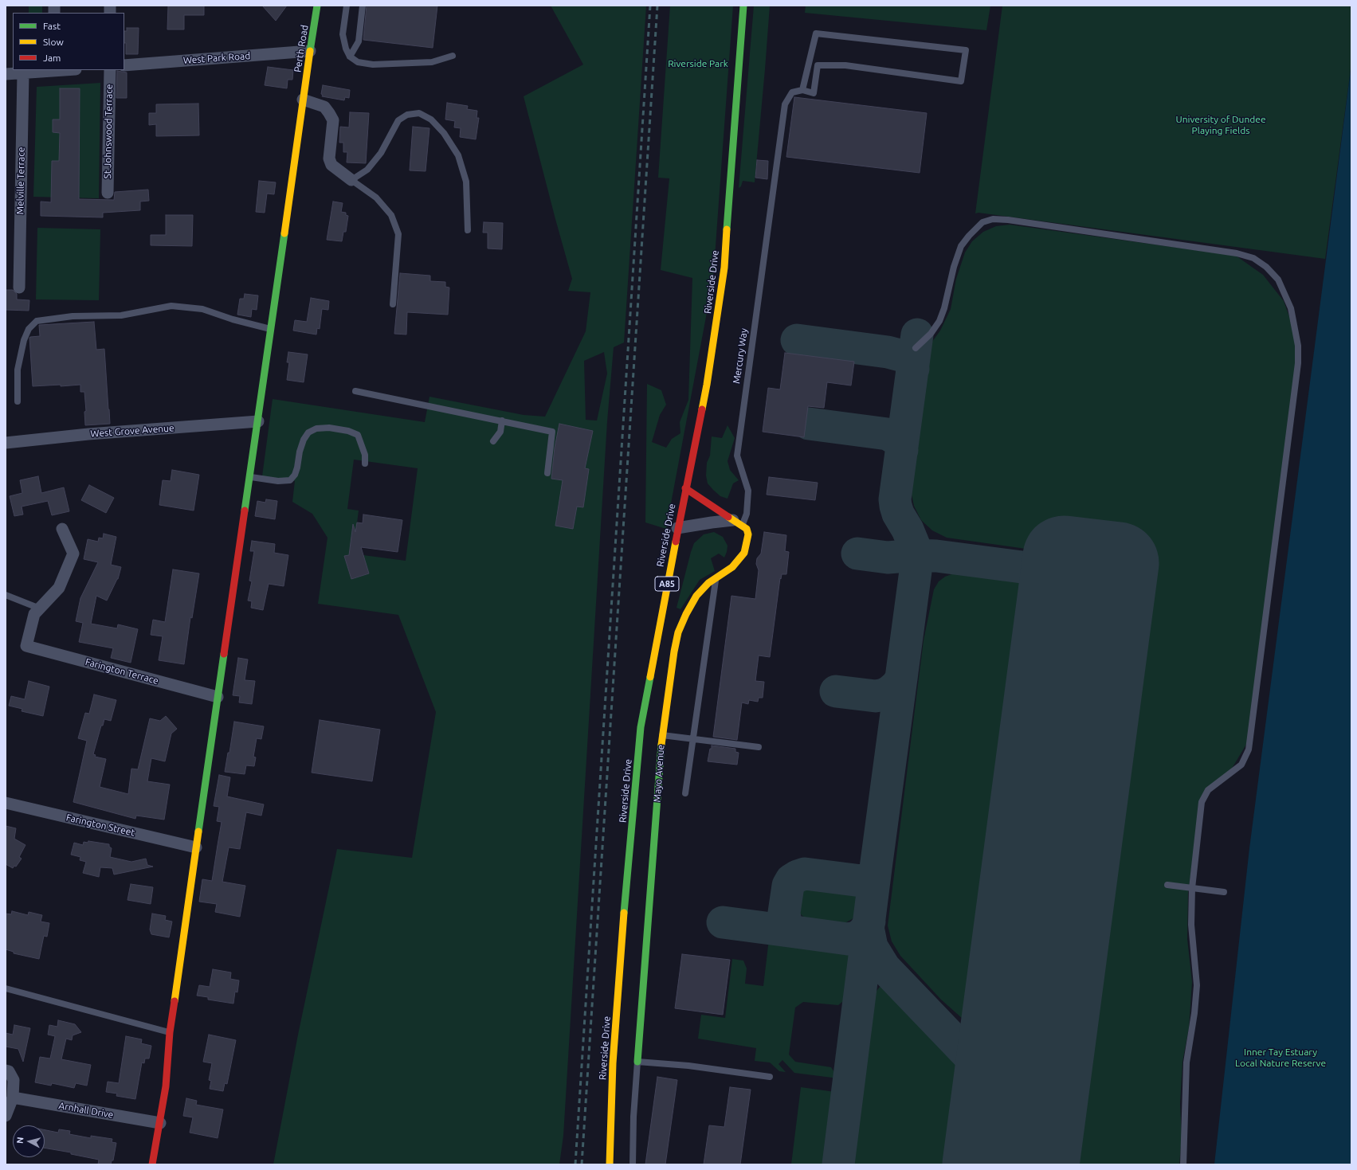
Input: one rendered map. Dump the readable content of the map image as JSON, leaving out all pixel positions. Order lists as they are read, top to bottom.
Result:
{
  "streets": {
    "street": [
      "Perth Road",
      "West Park Road",
      "St Johnswood Terrace",
      "Melville Terrace",
      "Riverside Drive",
      "West Grove Avenue",
      "A85",
      "Farington Terrace",
      "Mayo Avenue",
      "Farington Street",
      "Arnhall Drive"
    ],
    "lane": ["Mercury Way"]
  },
  "crossings": [
    ["Perth Road", "West Park Road"],
    ["Perth Road", "West Grove Avenue"],
    ["Perth Road", "Farington Terrace"],
    ["Perth Road", "Farington Street"],
    ["Perth Road", "Arnhall Drive"],
    ["Mercury Way", "Mayo Avenue"]
  ],
  "parks": ["Riverside Park", "University of Dundee Playing Fields", "Inner Tay Estuary Local Nature Reserve"],
  "legend": ["Fast", "Slow", "Jam"],
  "north": "left"
}
